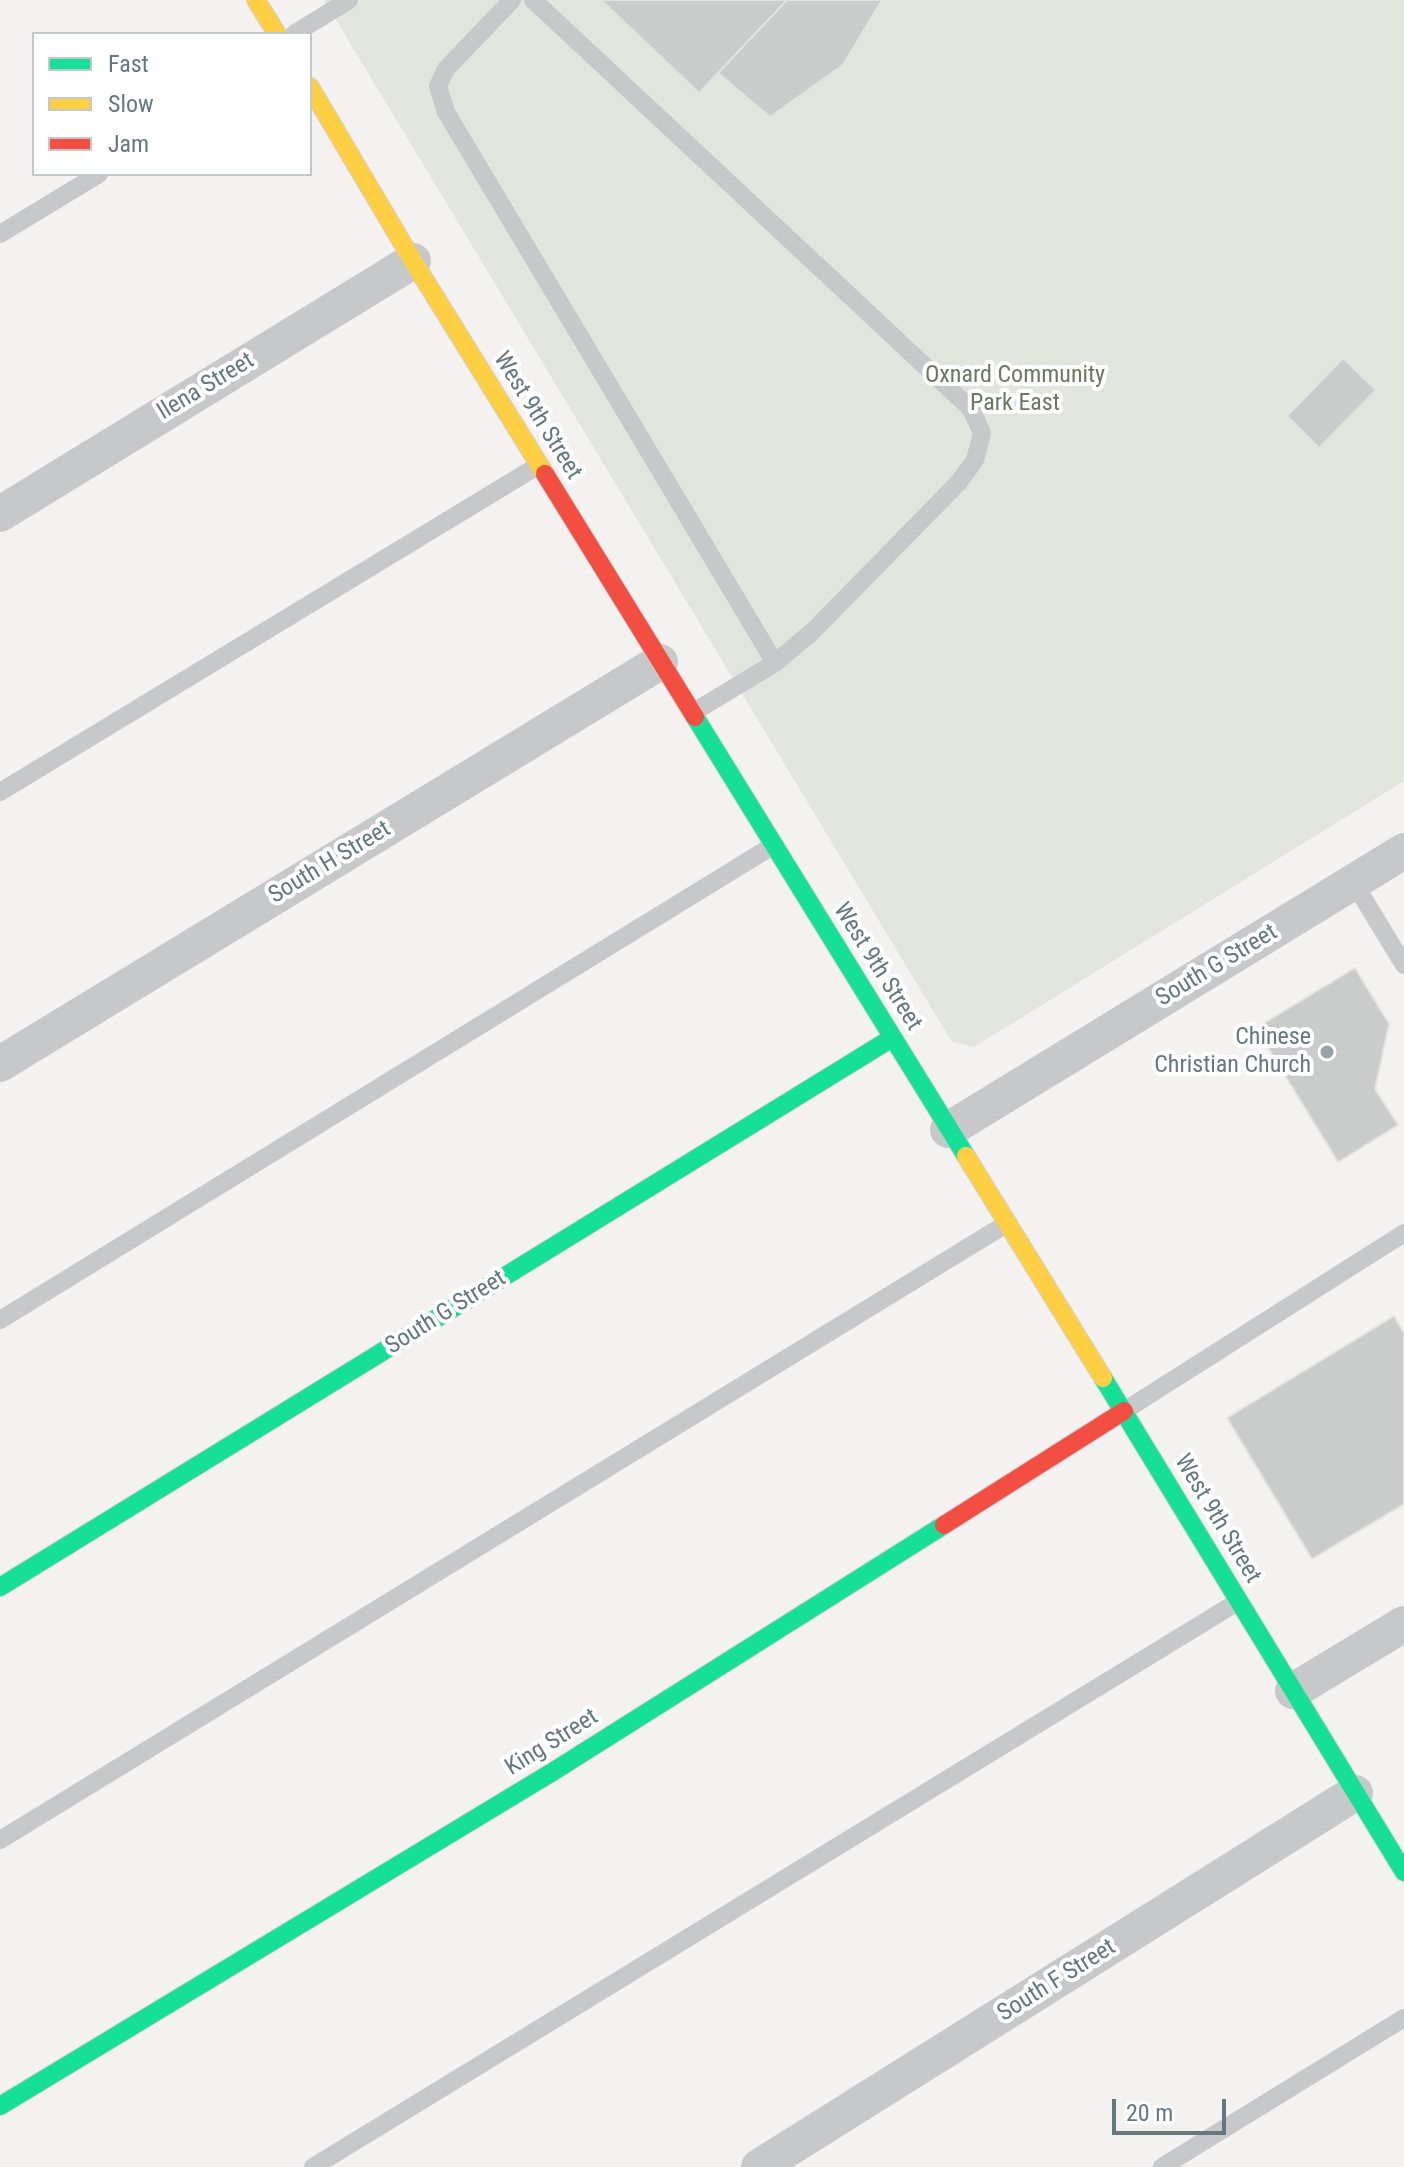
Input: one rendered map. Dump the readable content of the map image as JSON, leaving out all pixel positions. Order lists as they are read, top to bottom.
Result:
{
  "streets": {
    "street": [
      "Ilena Street",
      "West 9th Street",
      "South H Street",
      "South G Street",
      "King Street",
      "South F Street"
    ]
  },
  "crossings": [
    ["Ilena Street", "West 9th Street"],
    ["West 9th Street", "South H Street"],
    ["West 9th Street", "South G Street"],
    ["West 9th Street", "King Street"],
    ["West 9th Street", "South F Street"]
  ],
  "parks": ["Oxnard Community Park East"],
  "places": ["Chinese Christian Church"],
  "legend": ["Fast", "Slow", "Jam"],
  "scale_bar": "20 m"
}
